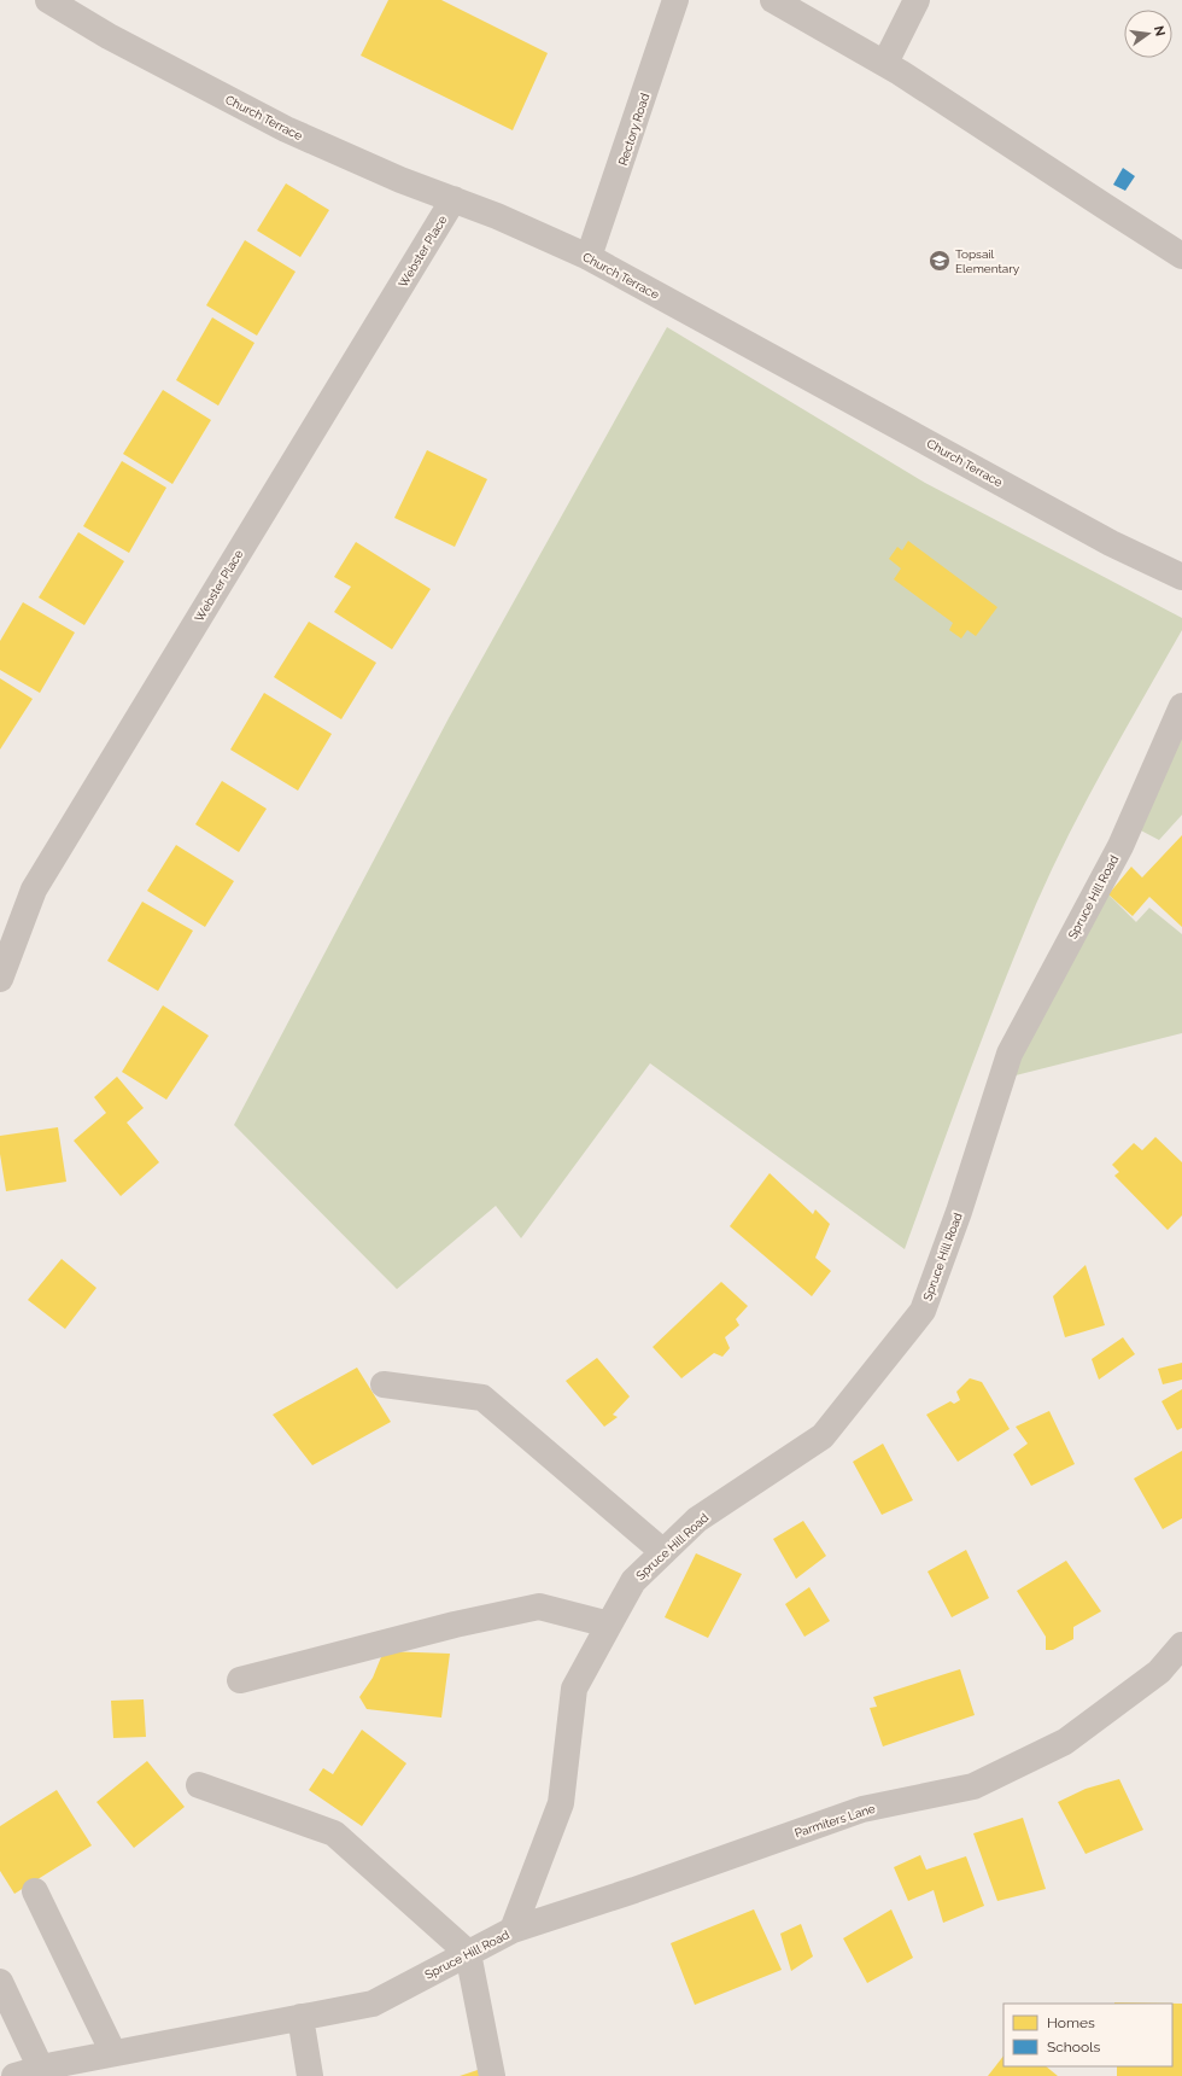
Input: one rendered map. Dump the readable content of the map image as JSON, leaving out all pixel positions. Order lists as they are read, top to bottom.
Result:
{
  "streets": {
    "street": [
      "Church Terrace",
      "Rectory Road",
      "Webster Place",
      "Spruce Hill Road",
      "Parmiters Lane"
    ]
  },
  "crossings": [
    ["Church Terrace", "Rectory Road"],
    ["Church Terrace", "Webster Place"],
    ["Spruce Hill Road", "Parmiters Lane"]
  ],
  "places": {
    "school or university": ["Topsail Elementary"]
  },
  "legend": ["Homes", "Schools"],
  "north": "right"
}
